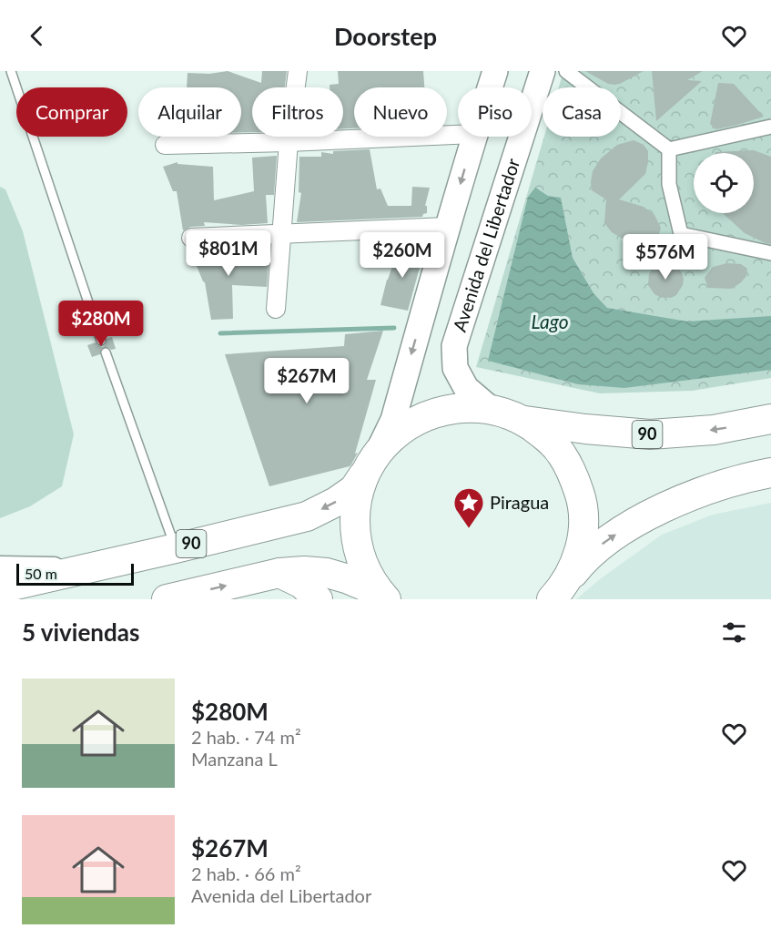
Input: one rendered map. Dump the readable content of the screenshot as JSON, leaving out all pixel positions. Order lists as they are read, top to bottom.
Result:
{
  "streets": {
    "highway": ["90"],
    "main road": ["Avenida del Libertador"]
  },
  "water": ["Lago"],
  "places": {
    "place": ["Piragua"]
  },
  "scale_bar": "50 m",
  "page": {
    "header": "Doorstep",
    "chip": [
      "Comprar",
      "Alquilar",
      "Filtros",
      "Nuevo",
      "Piso",
      "Casa"
    ],
    "price": [
      "$801M",
      "$260M",
      "$576M",
      "$280M",
      "$267M"
    ],
    "scale": "50 m",
    "heading": "5 viviendas",
    "list": [
      {
        "name": "$280M",
        "note": "2 hab. · 74 m² · Manzana L"
      },
      {
        "name": "$267M",
        "note": "2 hab. · 66 m² · Avenida del Libertador"
      }
    ]
  }
}
